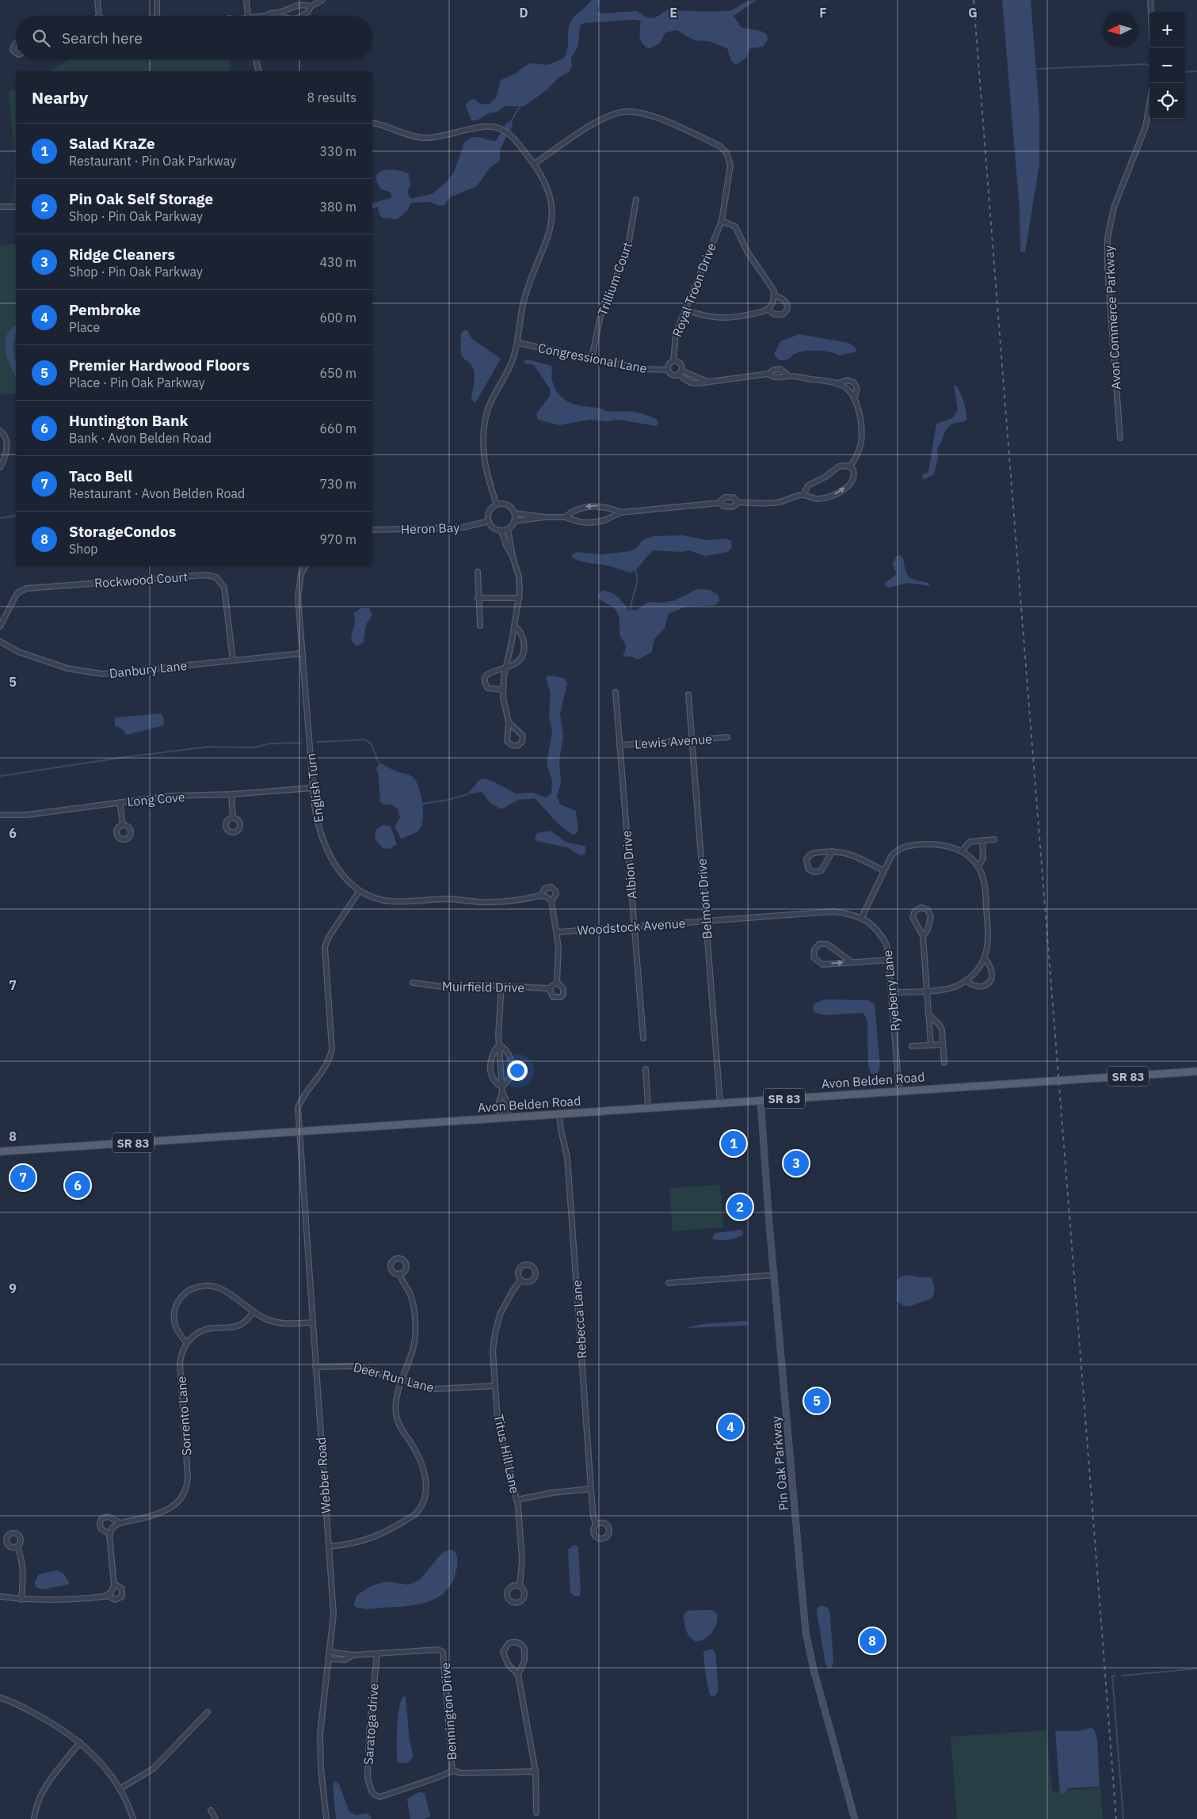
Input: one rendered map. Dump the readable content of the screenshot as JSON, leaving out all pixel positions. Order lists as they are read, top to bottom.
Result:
{
  "streets": {
    "main road": ["SR 83", "Avon Belden Road"],
    "street": [
      "Trillium Court",
      "Royal Troon Drive",
      "Avon Commerce Parkway",
      "Congressional Lane",
      "Heron Bay",
      "Rockwood Court",
      "Danbury Lane",
      "Lewis Avenue",
      "English Turn",
      "Long Cove",
      "Albion Drive",
      "Belmont Drive",
      "Woodstock Avenue",
      "Muirfield Drive",
      "Ryeberry Lane",
      "Rebecca Lane",
      "Deer Run Lane",
      "Sorrento Lane",
      "Titus Hill Lane",
      "Pin Oak Parkway",
      "Webber Road",
      "Bennington Drive",
      "Saratoga drive"
    ]
  },
  "crossings": [
    ["Trillium Court", "Congressional Lane"],
    ["Royal Troon Drive", "Congressional Lane"],
    ["Rockwood Court", "Danbury Lane"],
    ["Danbury Lane", "English Turn"],
    ["Lewis Avenue", "Albion Drive"],
    ["Lewis Avenue", "Belmont Drive"],
    ["English Turn", "Long Cove"],
    ["English Turn", "Webber Road"],
    ["Albion Drive", "Woodstock Avenue"],
    ["Belmont Drive", "Woodstock Avenue"],
    ["Belmont Drive", "Avon Belden Road"],
    ["Woodstock Avenue", "Muirfield Drive"],
    ["Woodstock Avenue", "Ryeberry Lane"],
    ["Ryeberry Lane", "Avon Belden Road"],
    ["Avon Belden Road", "Rebecca Lane"],
    ["Avon Belden Road", "Pin Oak Parkway"],
    ["Avon Belden Road", "Webber Road"],
    ["Deer Run Lane", "Titus Hill Lane"],
    ["Deer Run Lane", "Webber Road"],
    ["Bennington Drive", "Saratoga drive"]
  ],
  "north": "left",
  "page": {
    "map_buttons": ["+", "−"],
    "search": "Search here",
    "heading": ["Nearby", "8 results"],
    "list": [
      {
        "mark": "1",
        "name": "Salad KraZe",
        "note": "Restaurant · Pin Oak Parkway",
        "value": "330 m"
      },
      {
        "mark": "2",
        "name": "Pin Oak Self Storage",
        "note": "Shop · Pin Oak Parkway",
        "value": "380 m"
      },
      {
        "mark": "3",
        "name": "Ridge Cleaners",
        "note": "Shop · Pin Oak Parkway",
        "value": "430 m"
      },
      {
        "mark": "4",
        "name": "Pembroke",
        "note": "Place",
        "value": "600 m"
      },
      {
        "mark": "5",
        "name": "Premier Hardwood Floors",
        "note": "Place · Pin Oak Parkway",
        "value": "650 m"
      },
      {
        "mark": "6",
        "name": "Huntington Bank",
        "note": "Bank · Avon Belden Road",
        "value": "660 m"
      },
      {
        "mark": "7",
        "name": "Taco Bell",
        "note": "Restaurant · Avon Belden Road",
        "value": "730 m"
      },
      {
        "mark": "8",
        "name": "StorageCondos",
        "note": "Shop",
        "value": "970 m"
      }
    ],
    "pins": [
      "1",
      "3",
      "7",
      "6",
      "2",
      "5",
      "4",
      "8"
    ]
  },
  "grid": {
    "columns": [
      "D",
      "E",
      "F",
      "G"
    ],
    "rows": [
      "5",
      "6",
      "7",
      "8",
      "9"
    ]
  }
}
